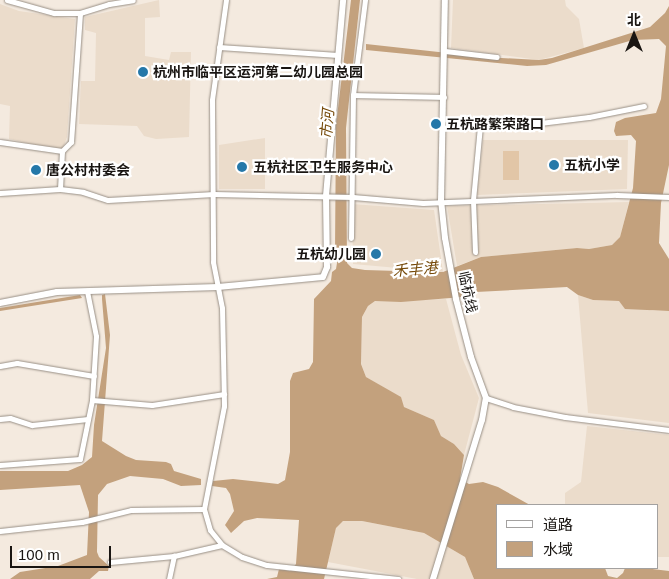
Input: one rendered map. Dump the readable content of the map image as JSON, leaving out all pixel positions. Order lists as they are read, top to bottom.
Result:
{
  "streets": {
    "street": ["临杭线"]
  },
  "water": ["市河", "禾丰港"],
  "places": [
    "杭州市临平区运河第二幼儿园总园",
    "五杭路繁荣路口",
    "五杭小学",
    "五杭社区卫生服务中心",
    "唐公村村委会",
    "五杭幼儿园"
  ],
  "legend": ["道路", "水域"],
  "scale_bar": "100 m",
  "north": "top"
}
